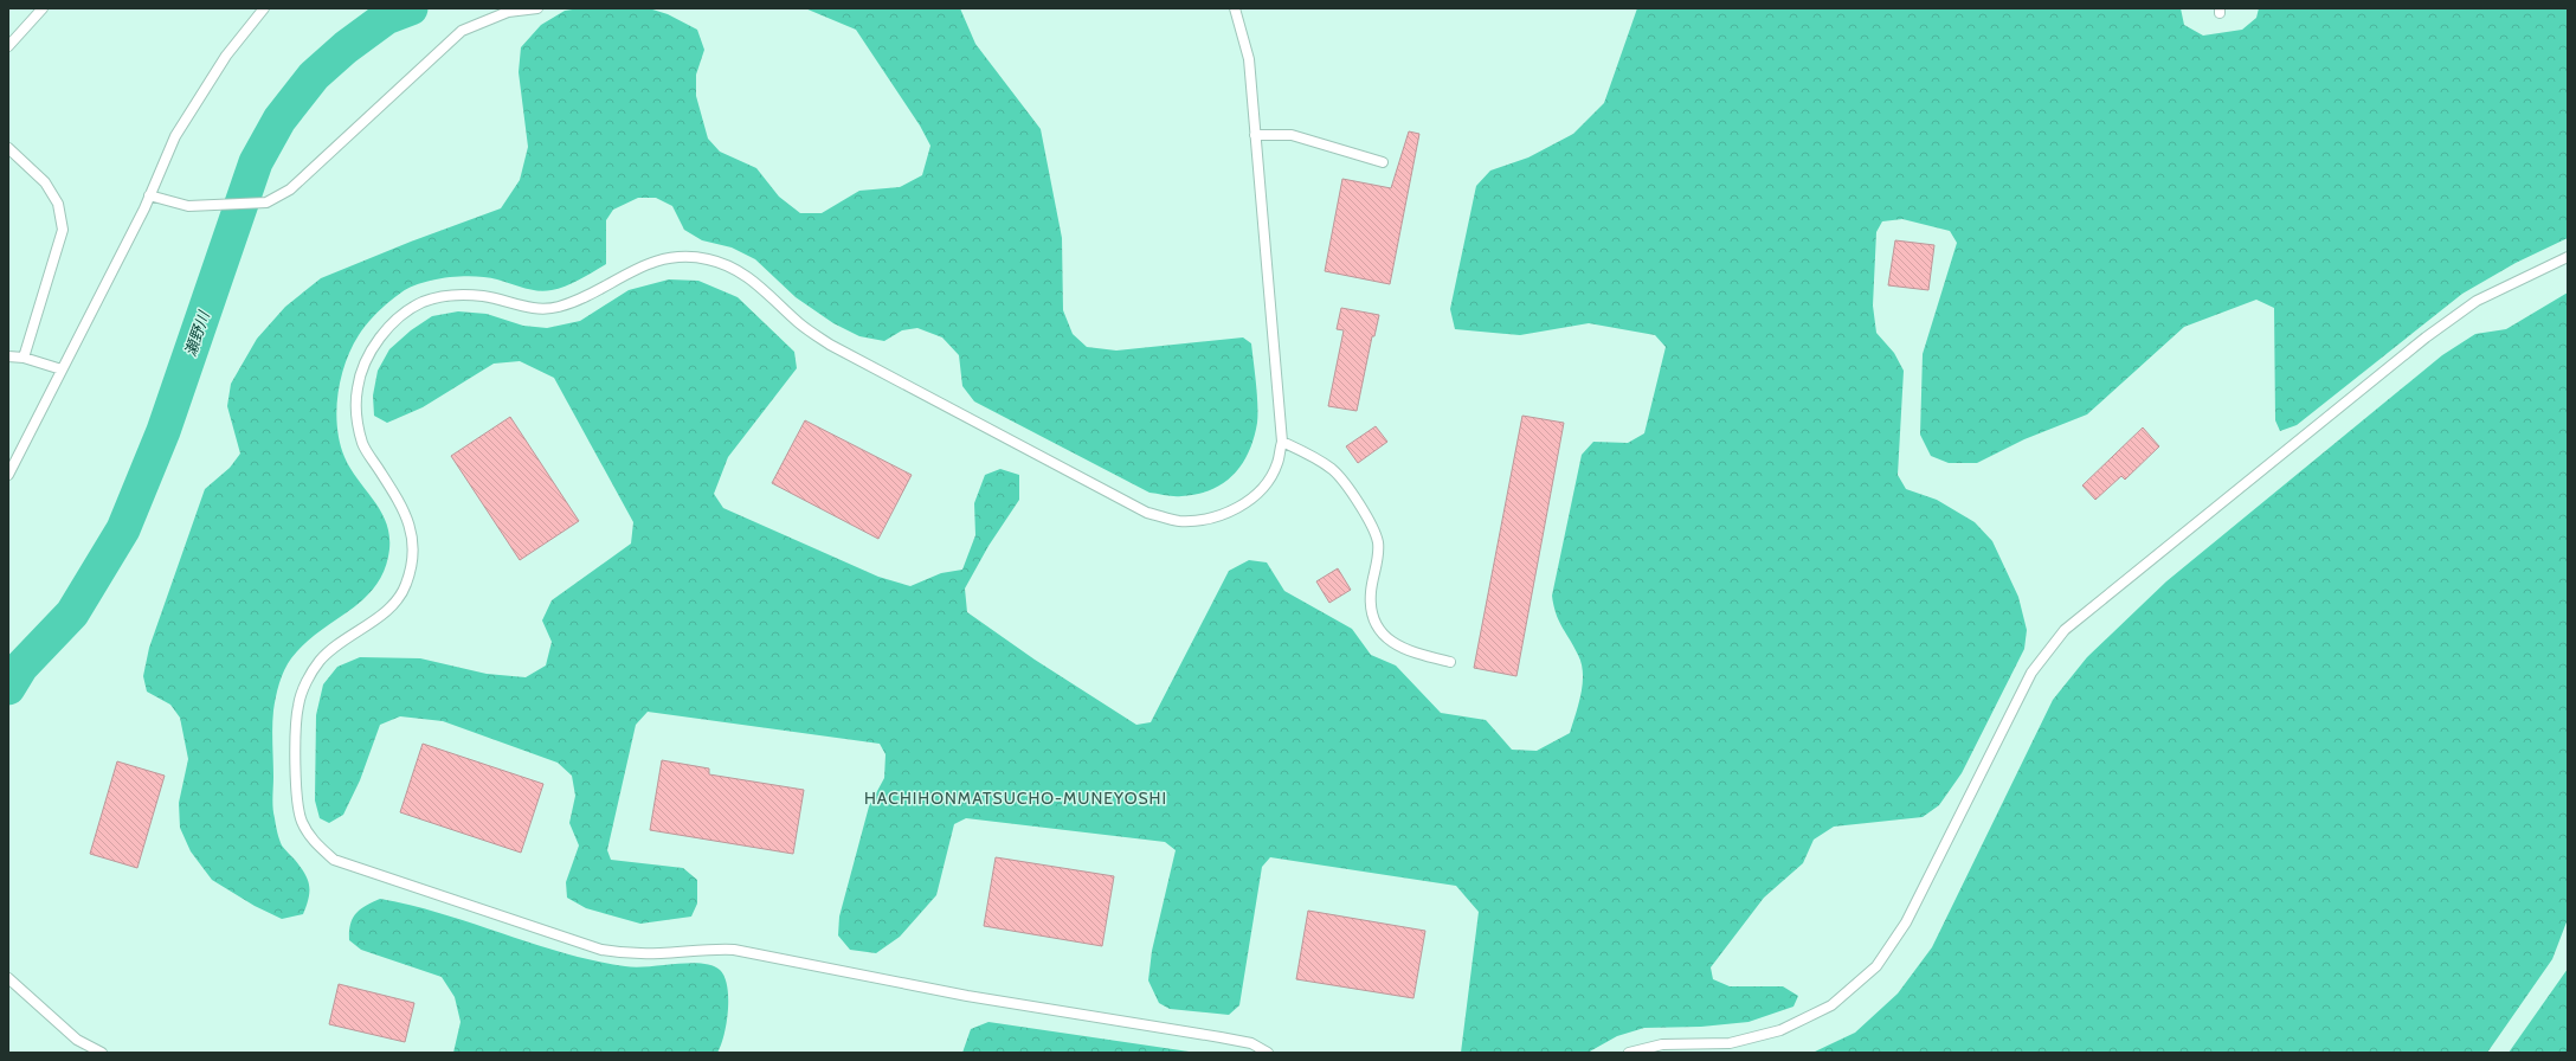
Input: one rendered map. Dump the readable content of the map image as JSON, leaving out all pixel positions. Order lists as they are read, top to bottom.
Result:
{
  "districts": ["HACHIHONMATSUCHO-MUNEYOSHI"],
  "water": ["瀬野川"]
}
